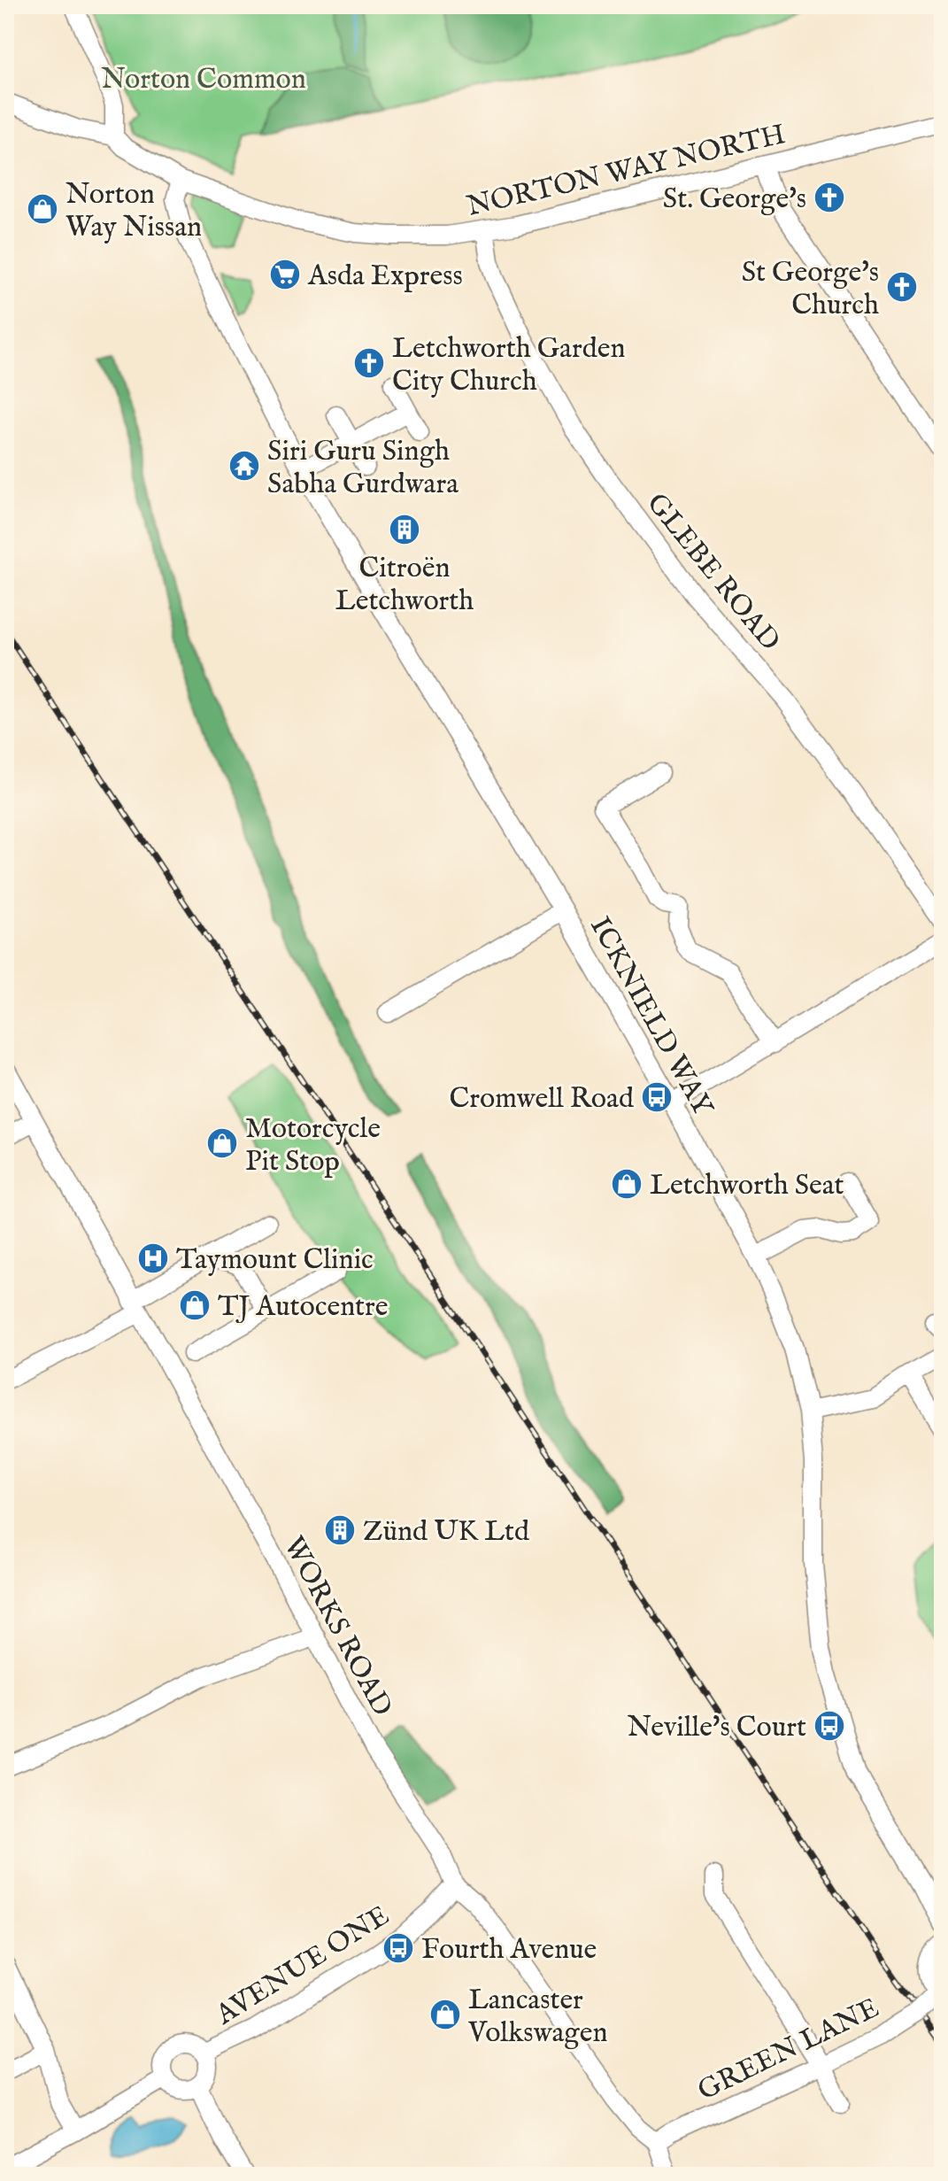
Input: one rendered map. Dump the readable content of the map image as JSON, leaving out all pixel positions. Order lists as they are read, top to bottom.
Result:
{
  "streets": {
    "street": [
      "NORTON WAY NORTH",
      "GLEBE ROAD",
      "ICKNIELD WAY",
      "WORKS ROAD",
      "AVENUE ONE",
      "GREEN LANE"
    ]
  },
  "crossings": [
    ["NORTON WAY NORTH", "GLEBE ROAD"],
    ["NORTON WAY NORTH", "ICKNIELD WAY"],
    ["WORKS ROAD", "AVENUE ONE"],
    ["WORKS ROAD", "GREEN LANE"]
  ],
  "parks": ["Norton Common"],
  "places": {
    "church": ["St. George's", "St George's Church", "Letchworth Garden City Church"],
    "shop": [
      "Norton Way Nissan",
      "Motorcycle Pit Stop",
      "Letchworth Seat",
      "TJ Autocentre",
      "Lancaster Volkswagen"
    ],
    "supermarket": ["Asda Express"],
    "temple": ["Siri Guru Singh Sabha Gurdwara"],
    "building": ["Citroën Letchworth", "Zünd UK Ltd"],
    "bus stop": ["Cromwell Road", "Neville's Court", "Fourth Avenue"],
    "hospital": ["Taymount Clinic"]
  }
}
